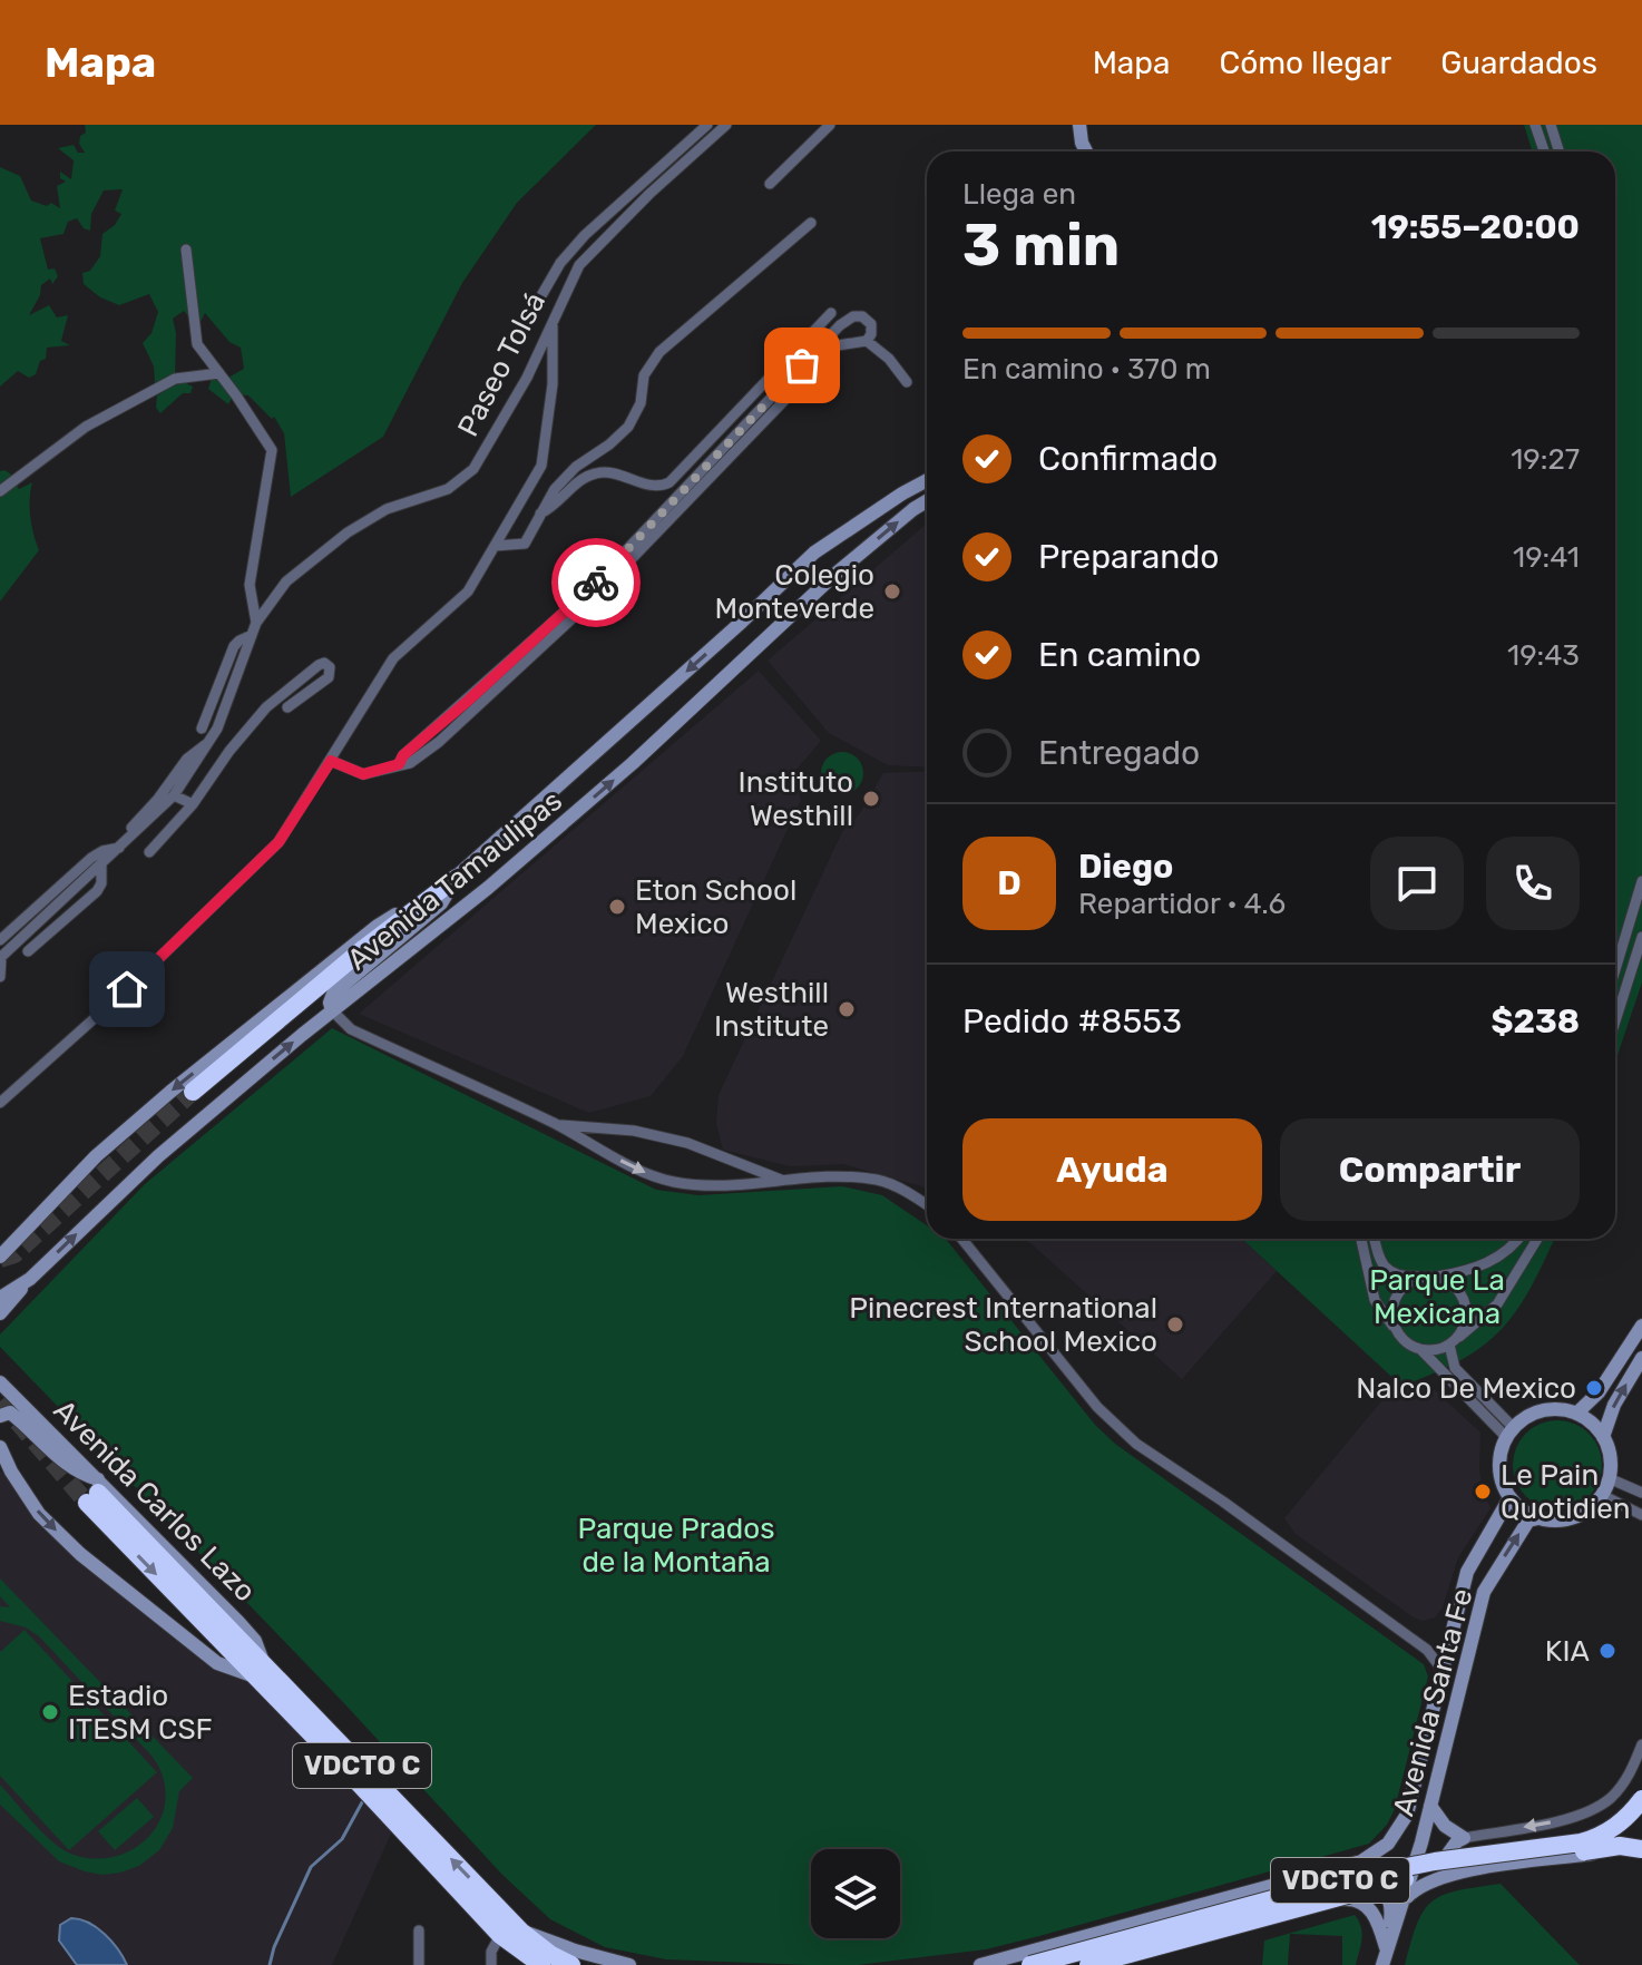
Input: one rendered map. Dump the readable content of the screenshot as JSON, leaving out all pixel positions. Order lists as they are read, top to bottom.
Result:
{
  "streets": {
    "highway": ["Avenida Carlos Lazo", "VDCTO C"],
    "street": ["Paseo Tolsá", "Avenida Tamaulipas", "Avenida Santa Fe"]
  },
  "parks": ["Parque La Mexicana", "Parque Prados de la Montaña"],
  "places": [
    "Colegio Monteverde",
    "Instituto Westhill",
    "Eton School Mexico",
    "Westhill Institute",
    "Pinecrest International School Mexico",
    "Nalco De Mexico",
    "Le Pain Quotidien",
    "KIA",
    "Estadio ITESM CSF"
  ],
  "page": {
    "header": "Mapa",
    "nav": ["Mapa", "Cómo llegar", "Guardados"],
    "heading": ["3 min", "Llega en", "19:55–20:00"],
    "panel": [
      "Diego",
      "Repartidor · 4.6",
      "Pedido #8553",
      "$238"
    ],
    "bar": "En camino · 370 m",
    "list": [
      ["Confirmado", "19:27"],
      ["Preparando", "19:41"],
      ["En camino", "19:43"],
      "Entregado"
    ],
    "round": "D",
    "buttons": ["Ayuda", "Compartir"]
  }
}
